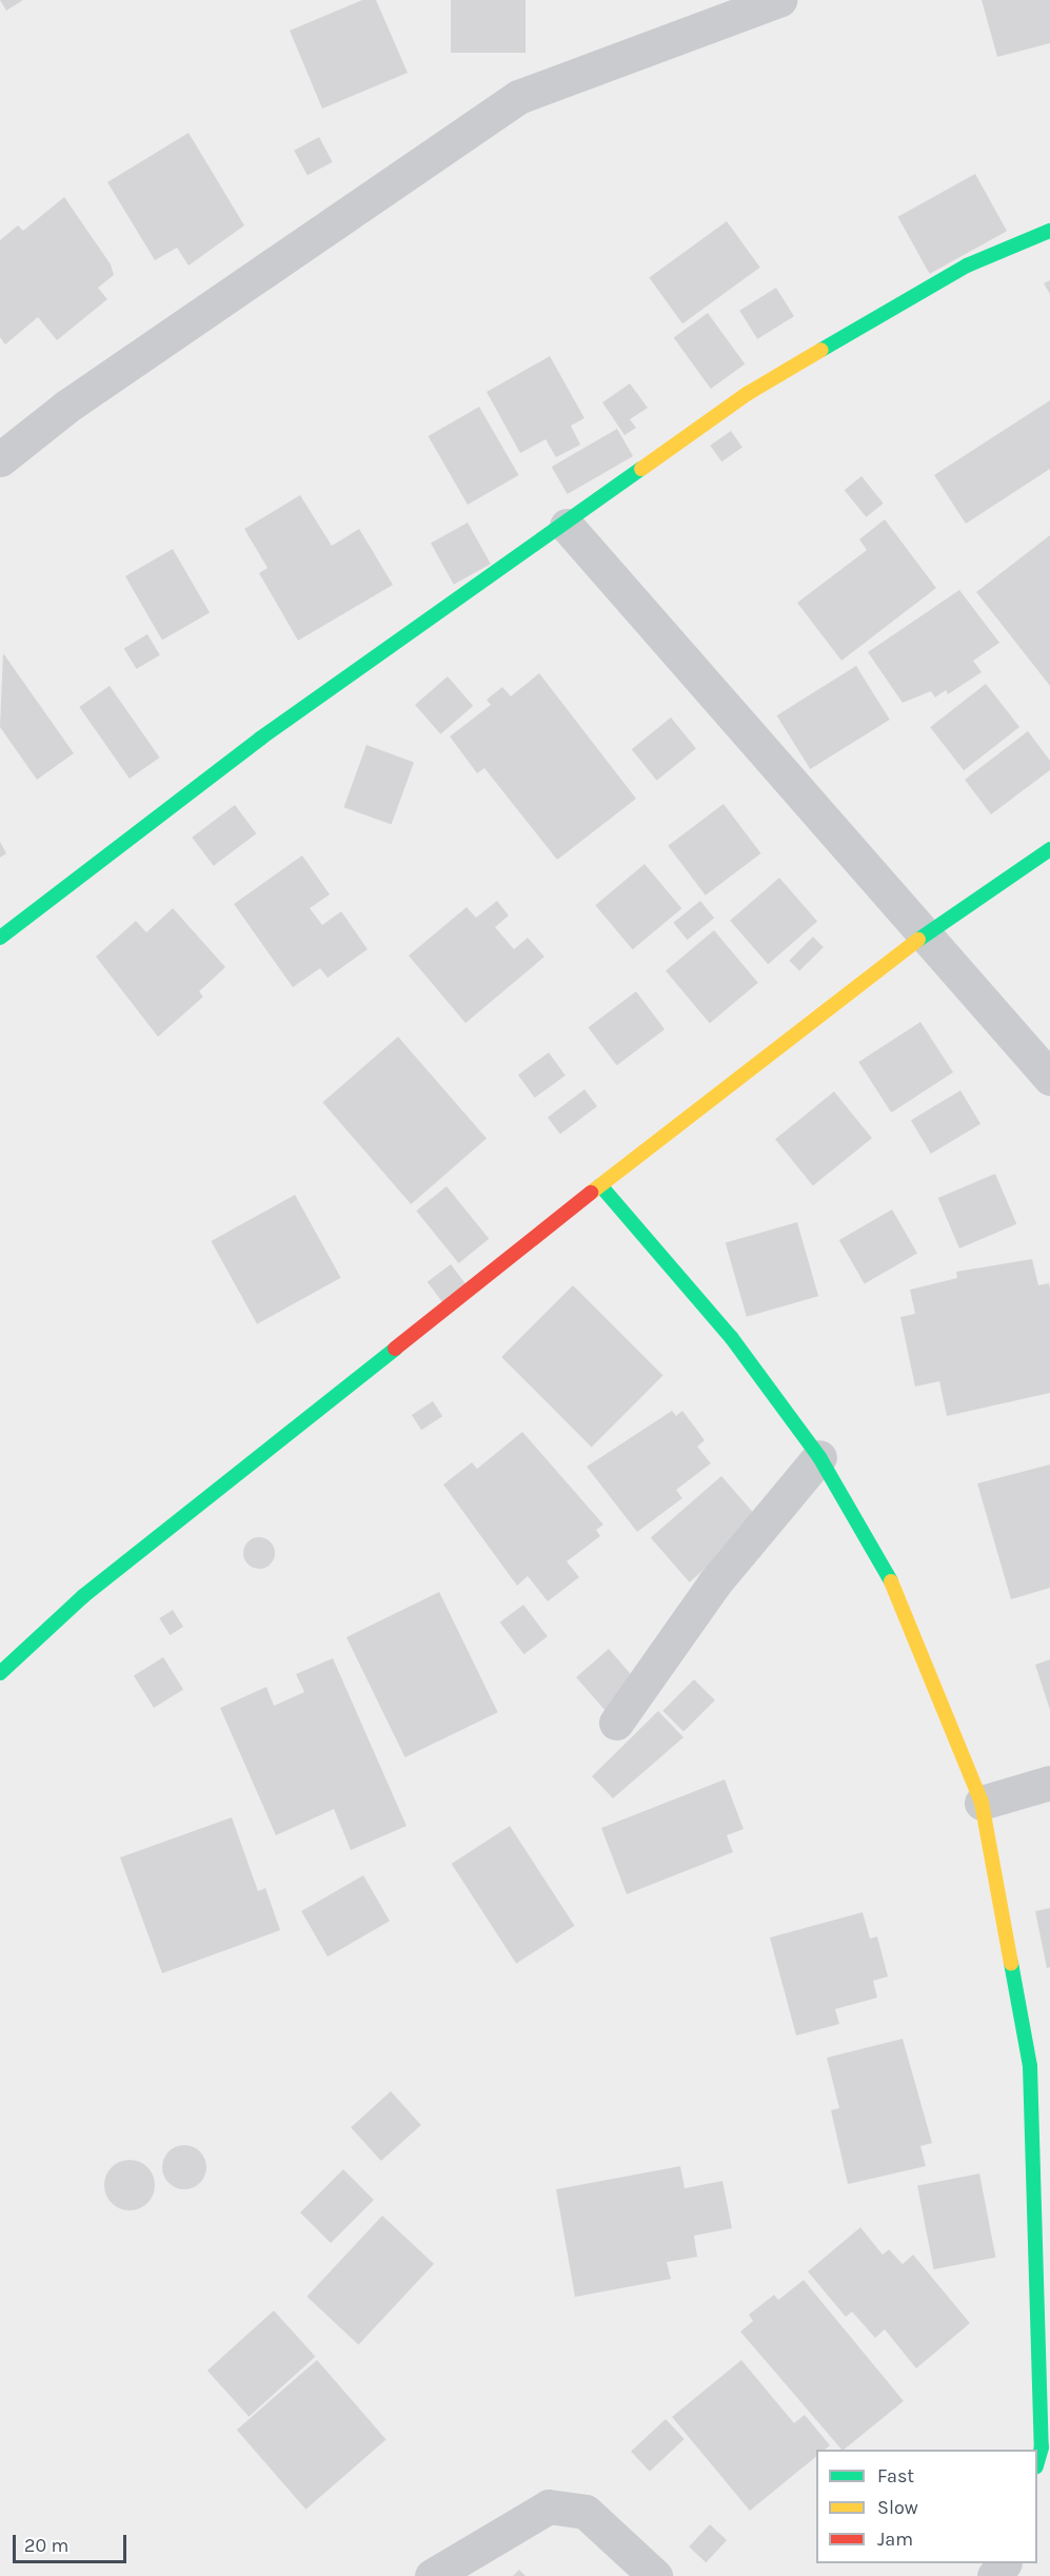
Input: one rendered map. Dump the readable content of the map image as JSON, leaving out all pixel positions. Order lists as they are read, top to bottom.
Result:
{
  "legend": ["Fast", "Slow", "Jam"],
  "scale_bar": "20 m"
}
